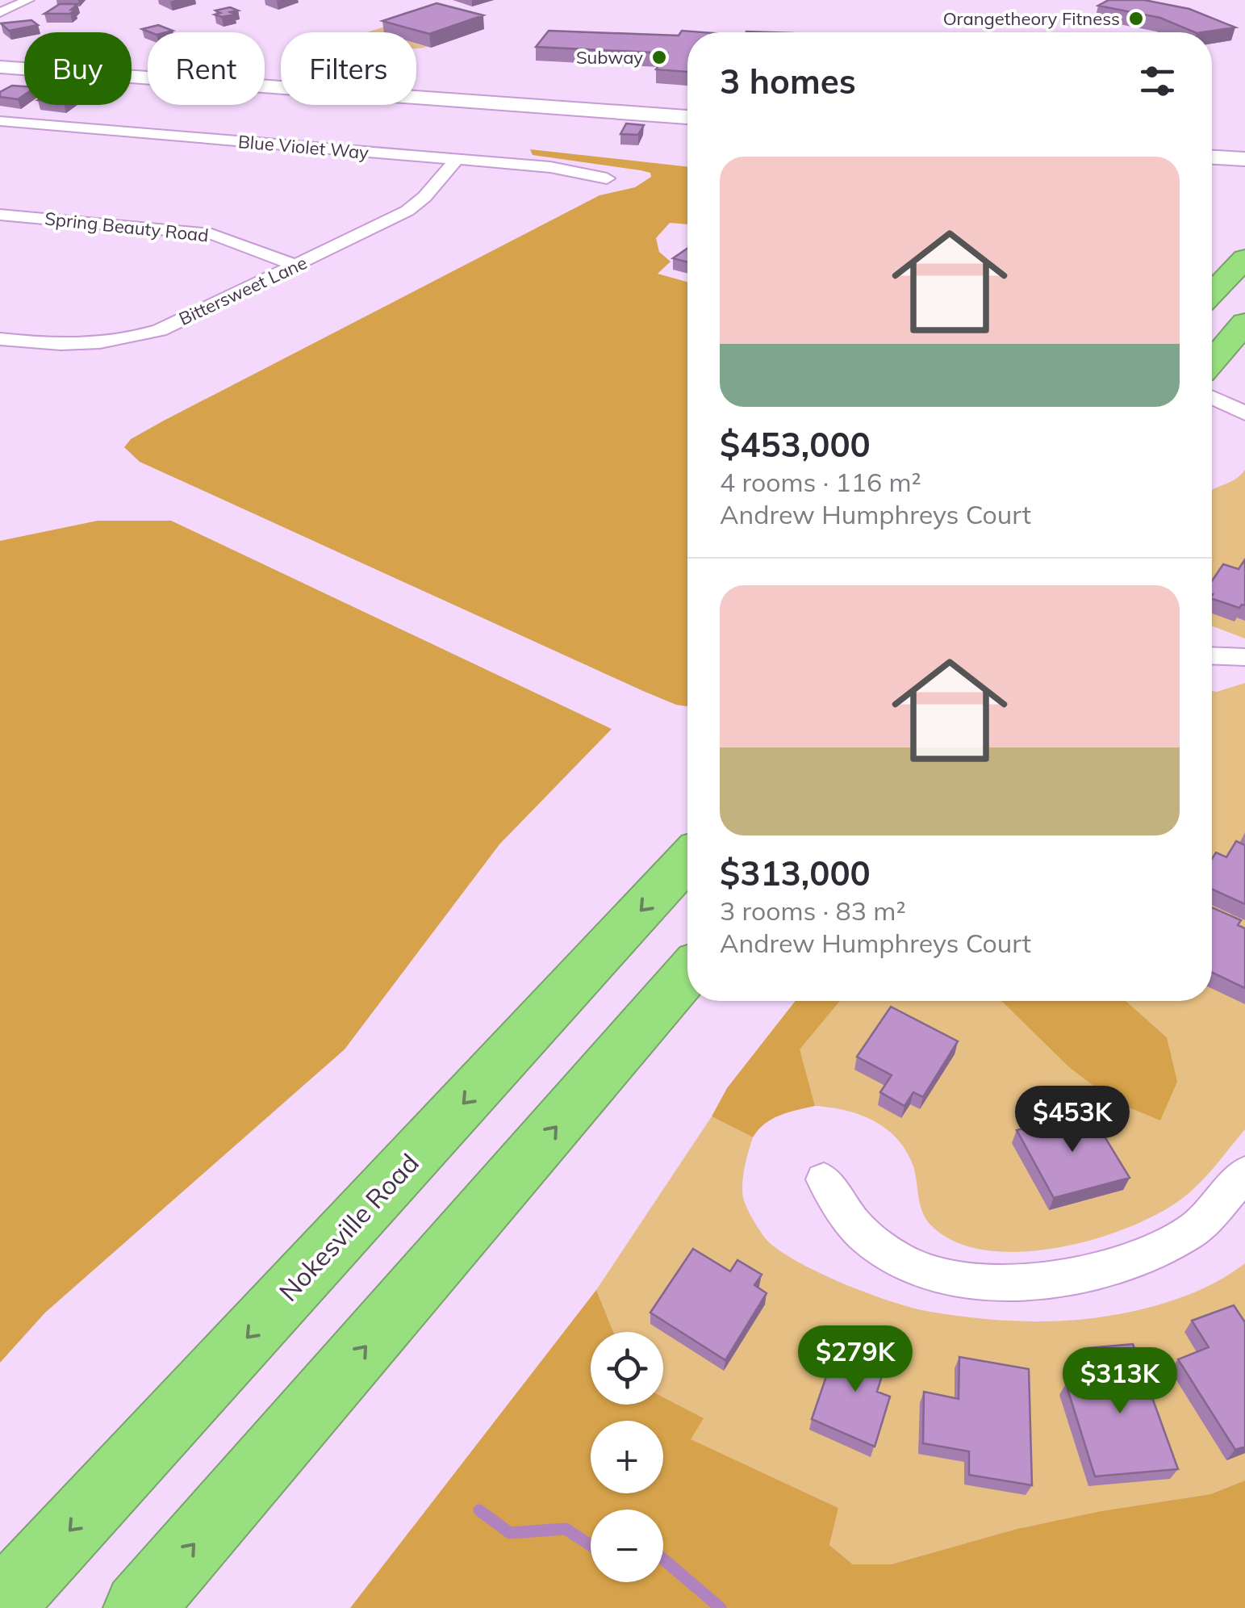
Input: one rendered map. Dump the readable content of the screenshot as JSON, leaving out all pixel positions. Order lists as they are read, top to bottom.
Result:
{
  "streets": {
    "highway": ["Nokesville Road"],
    "street": ["Blue Violet Way", "Spring Beauty Road", "Bittersweet Lane"]
  },
  "crossings": [
    ["Blue Violet Way", "Bittersweet Lane"],
    ["Spring Beauty Road", "Bittersweet Lane"]
  ],
  "places": ["Orangetheory Fitness", "Subway"],
  "page": {
    "chip": ["Buy", "Rent", "Filters"],
    "heading": "3 homes",
    "list": [
      {
        "name": "$453,000",
        "note": "4 rooms · 116 m² · Andrew Humphreys Court"
      },
      {
        "name": "$313,000",
        "note": "3 rooms · 83 m² · Andrew Humphreys Court"
      }
    ],
    "price": ["$453K", "$279K", "$313K"],
    "map_buttons": ["+", "−"]
  }
}
